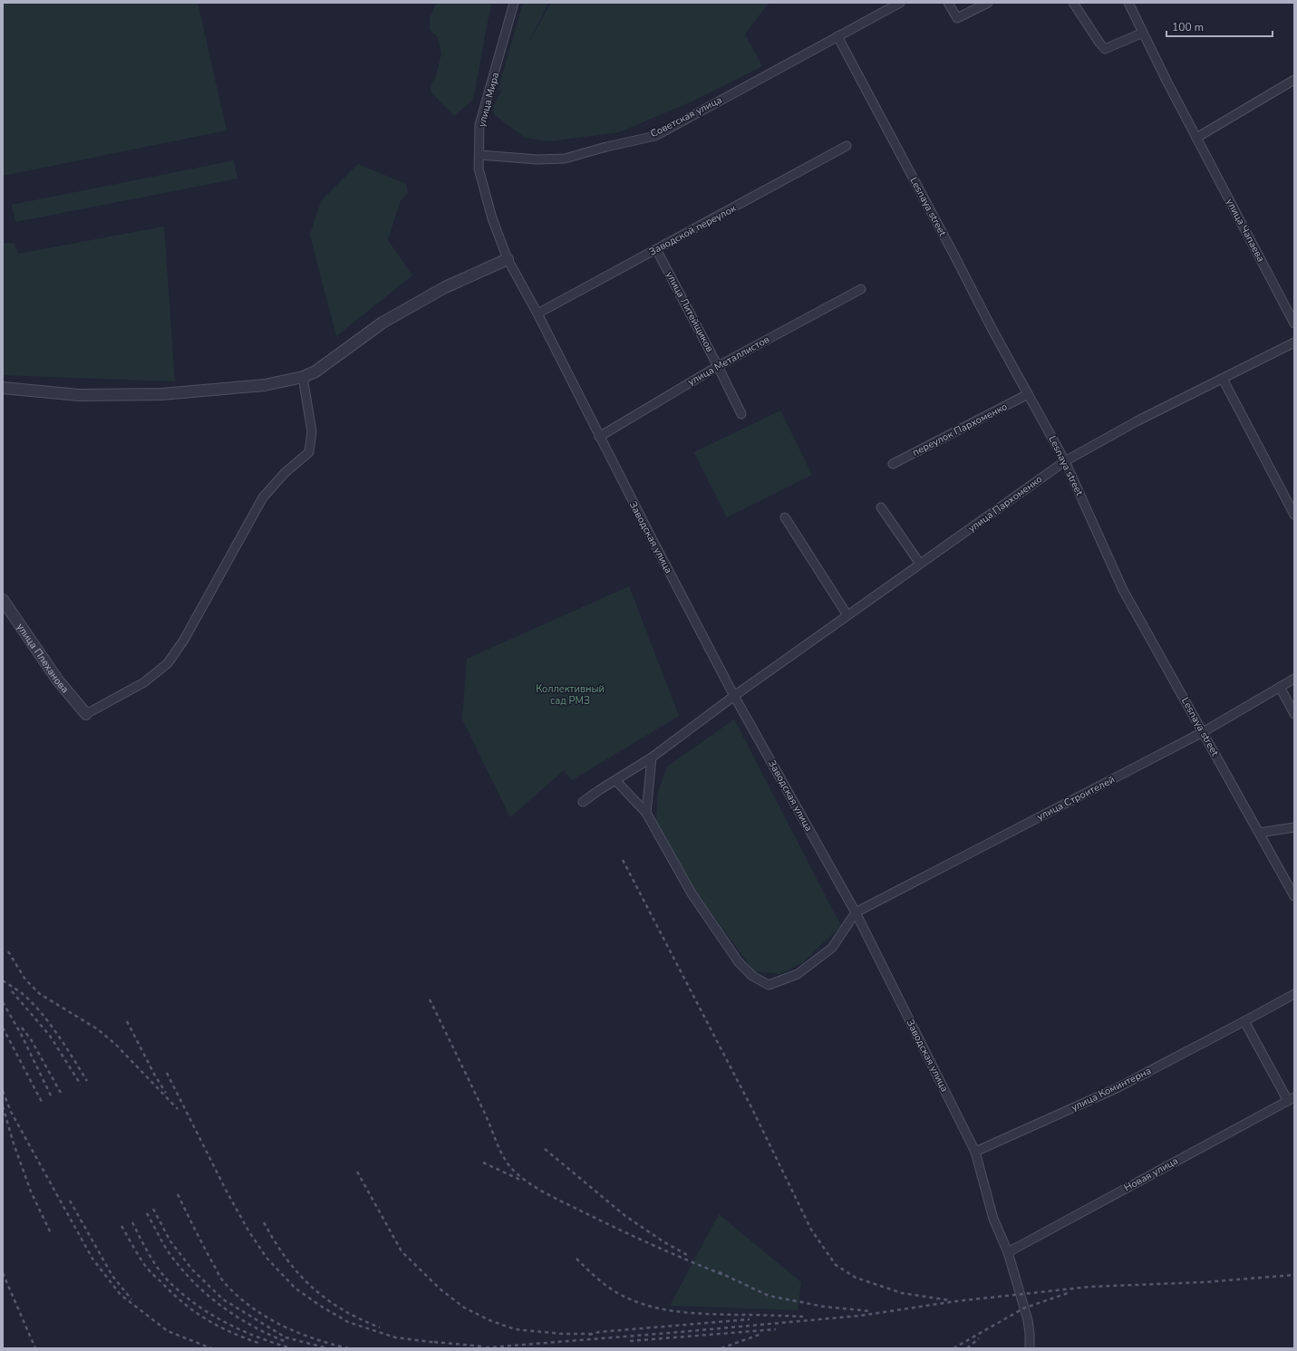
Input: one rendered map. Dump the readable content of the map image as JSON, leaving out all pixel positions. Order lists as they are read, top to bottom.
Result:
{
  "streets": {
    "street": [
      "улица Мира",
      "Советская улица",
      "Lesnaya street",
      "Заводской переулок",
      "улица Чапаева",
      "улица Литейщиков",
      "улица Металлистов",
      "переулок Пархоменко",
      "улица Пархоменко",
      "Заводская улица",
      "улица Плеханова",
      "улица Строителей",
      "улица Коминтерна",
      "Новая улица"
    ]
  },
  "crossings": [
    ["улица Мира", "Советская улица"],
    ["улица Мира", "Заводская улица"],
    ["Советская улица", "Lesnaya street"],
    ["Lesnaya street", "переулок Пархоменко"],
    ["Lesnaya street", "улица Пархоменко"],
    ["Lesnaya street", "улица Строителей"],
    ["Заводской переулок", "улица Литейщиков"],
    ["Заводской переулок", "Заводская улица"],
    ["улица Литейщиков", "улица Металлистов"],
    ["улица Металлистов", "Заводская улица"],
    ["улица Пархоменко", "Заводская улица"],
    ["Заводская улица", "улица Строителей"],
    ["Заводская улица", "улица Коминтерна"],
    ["Заводская улица", "Новая улица"]
  ],
  "parks": ["Коллективный сад РМЗ"],
  "scale_bar": "100 m"
}
